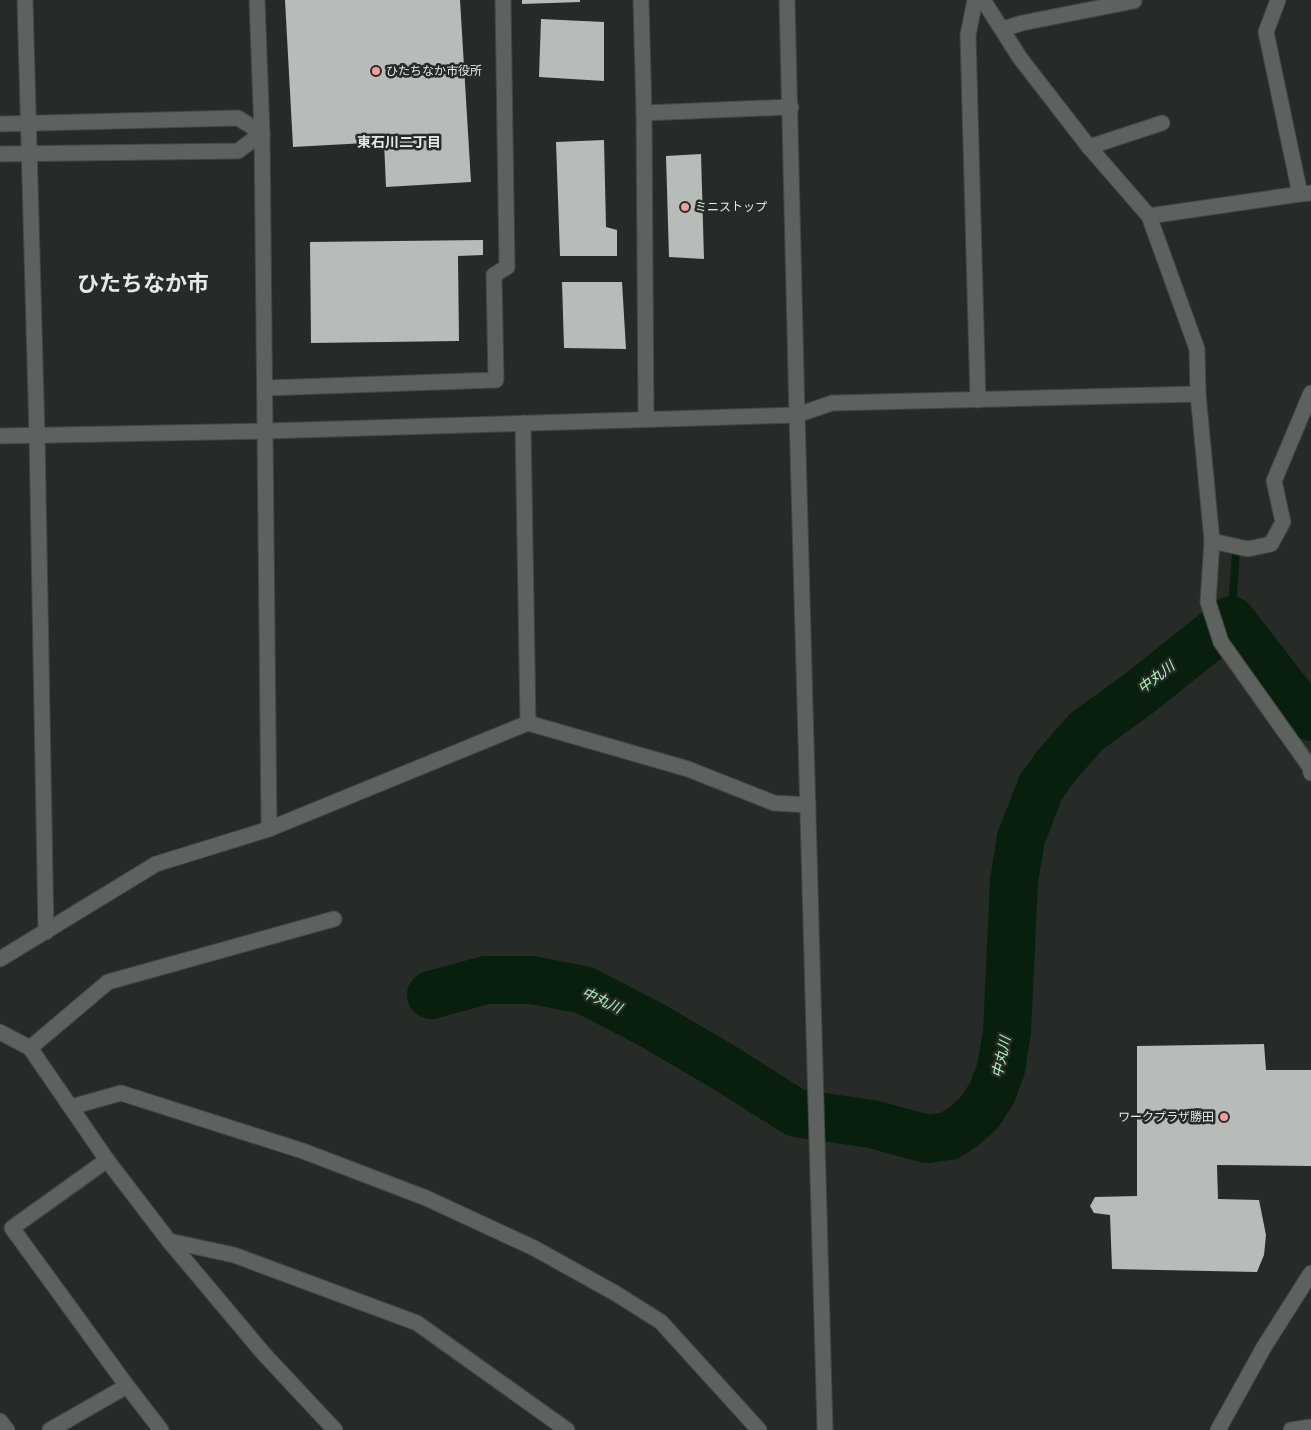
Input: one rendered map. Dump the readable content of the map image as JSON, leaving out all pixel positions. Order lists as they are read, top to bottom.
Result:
{
  "districts": ["東石川二丁目", "ひたちなか市"],
  "water": ["中丸川"],
  "places": ["ひたちなか市役所", "ミニストップ", "ワークプラザ勝田"]
}
